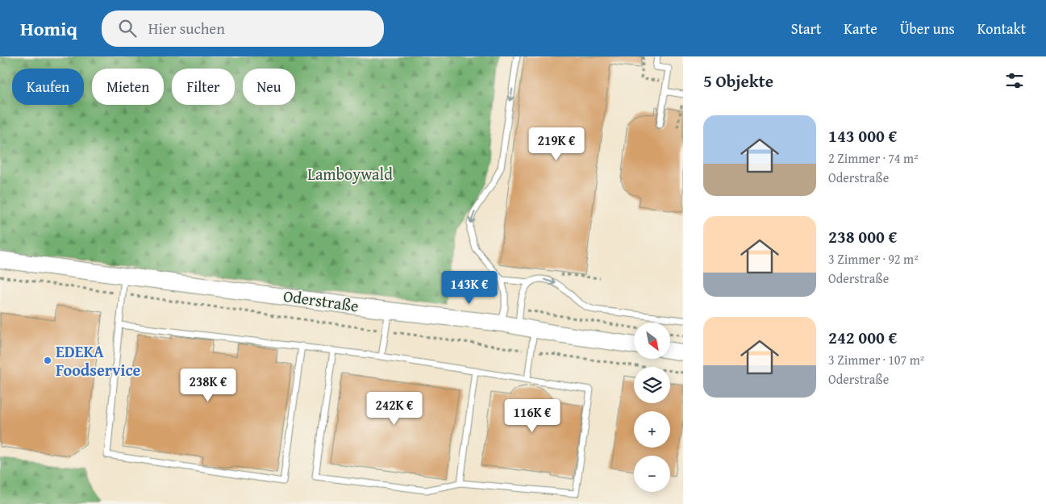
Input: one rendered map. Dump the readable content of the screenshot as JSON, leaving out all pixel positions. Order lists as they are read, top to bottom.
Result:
{
  "streets": {
    "street": ["Oderstraße"]
  },
  "parks": ["Lamboywald"],
  "places": ["EDEKA Foodservice"],
  "north": "bottom right",
  "page": {
    "header": "Homiq",
    "search": "Hier suchen",
    "nav": [
      "Start",
      "Karte",
      "Über uns",
      "Kontakt"
    ],
    "heading": "5 Objekte",
    "chip": [
      "Kaufen",
      "Mieten",
      "Filter",
      "Neu"
    ],
    "list": [
      {
        "name": "143 000 €",
        "note": "2 Zimmer · 74 m² · Oderstraße"
      },
      {
        "name": "238 000 €",
        "note": "3 Zimmer · 92 m² · Oderstraße"
      },
      {
        "name": "242 000 €",
        "note": "3 Zimmer · 107 m² · Oderstraße"
      }
    ],
    "price": [
      "219K €",
      "143K €",
      "238K €",
      "242K €",
      "116K €"
    ],
    "map_buttons": ["+", "−"]
  }
}
